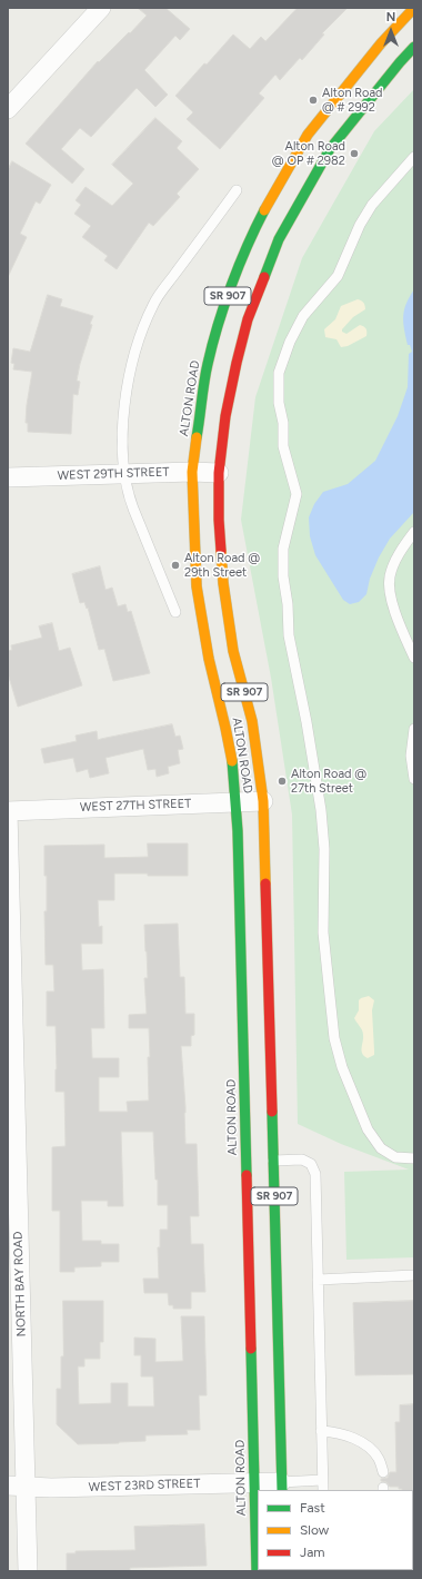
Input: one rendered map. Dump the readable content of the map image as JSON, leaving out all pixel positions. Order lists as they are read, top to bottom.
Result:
{
  "streets": {
    "highway": ["SR 907", "ALTON ROAD"],
    "street": [
      "WEST 29TH STREET",
      "WEST 27TH STREET",
      "NORTH BAY ROAD",
      "WEST 23RD STREET"
    ]
  },
  "crossings": [
    ["ALTON ROAD", "WEST 29TH STREET"],
    ["ALTON ROAD", "WEST 27TH STREET"],
    ["ALTON ROAD", "WEST 23RD STREET"],
    ["WEST 27TH STREET", "NORTH BAY ROAD"],
    ["NORTH BAY ROAD", "WEST 23RD STREET"]
  ],
  "places": [
    "Alton Road @ # 2992",
    "Alton Road @ OP # 2982",
    "Alton Road @ 29th Street",
    "Alton Road @ 27th Street"
  ],
  "legend": ["Fast", "Slow", "Jam"],
  "north": "top"
}
